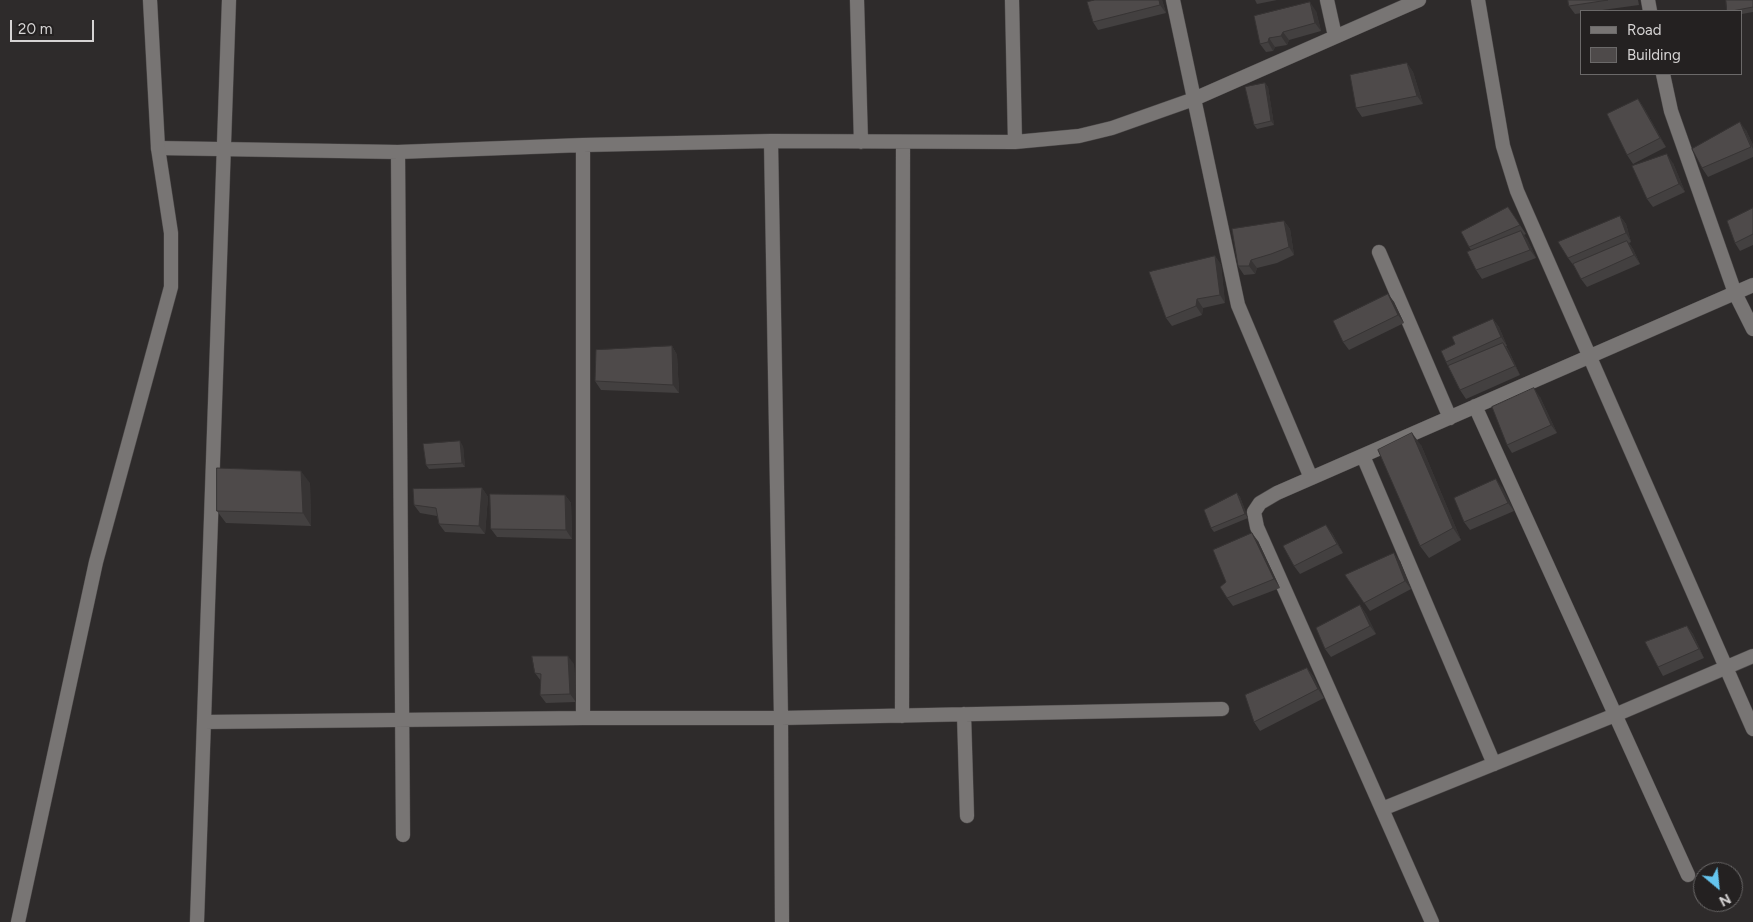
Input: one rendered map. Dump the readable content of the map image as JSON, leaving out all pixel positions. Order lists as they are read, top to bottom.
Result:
{
  "legend": ["Road", "Building"],
  "scale_bar": "20 m",
  "north": "bottom right"
}
